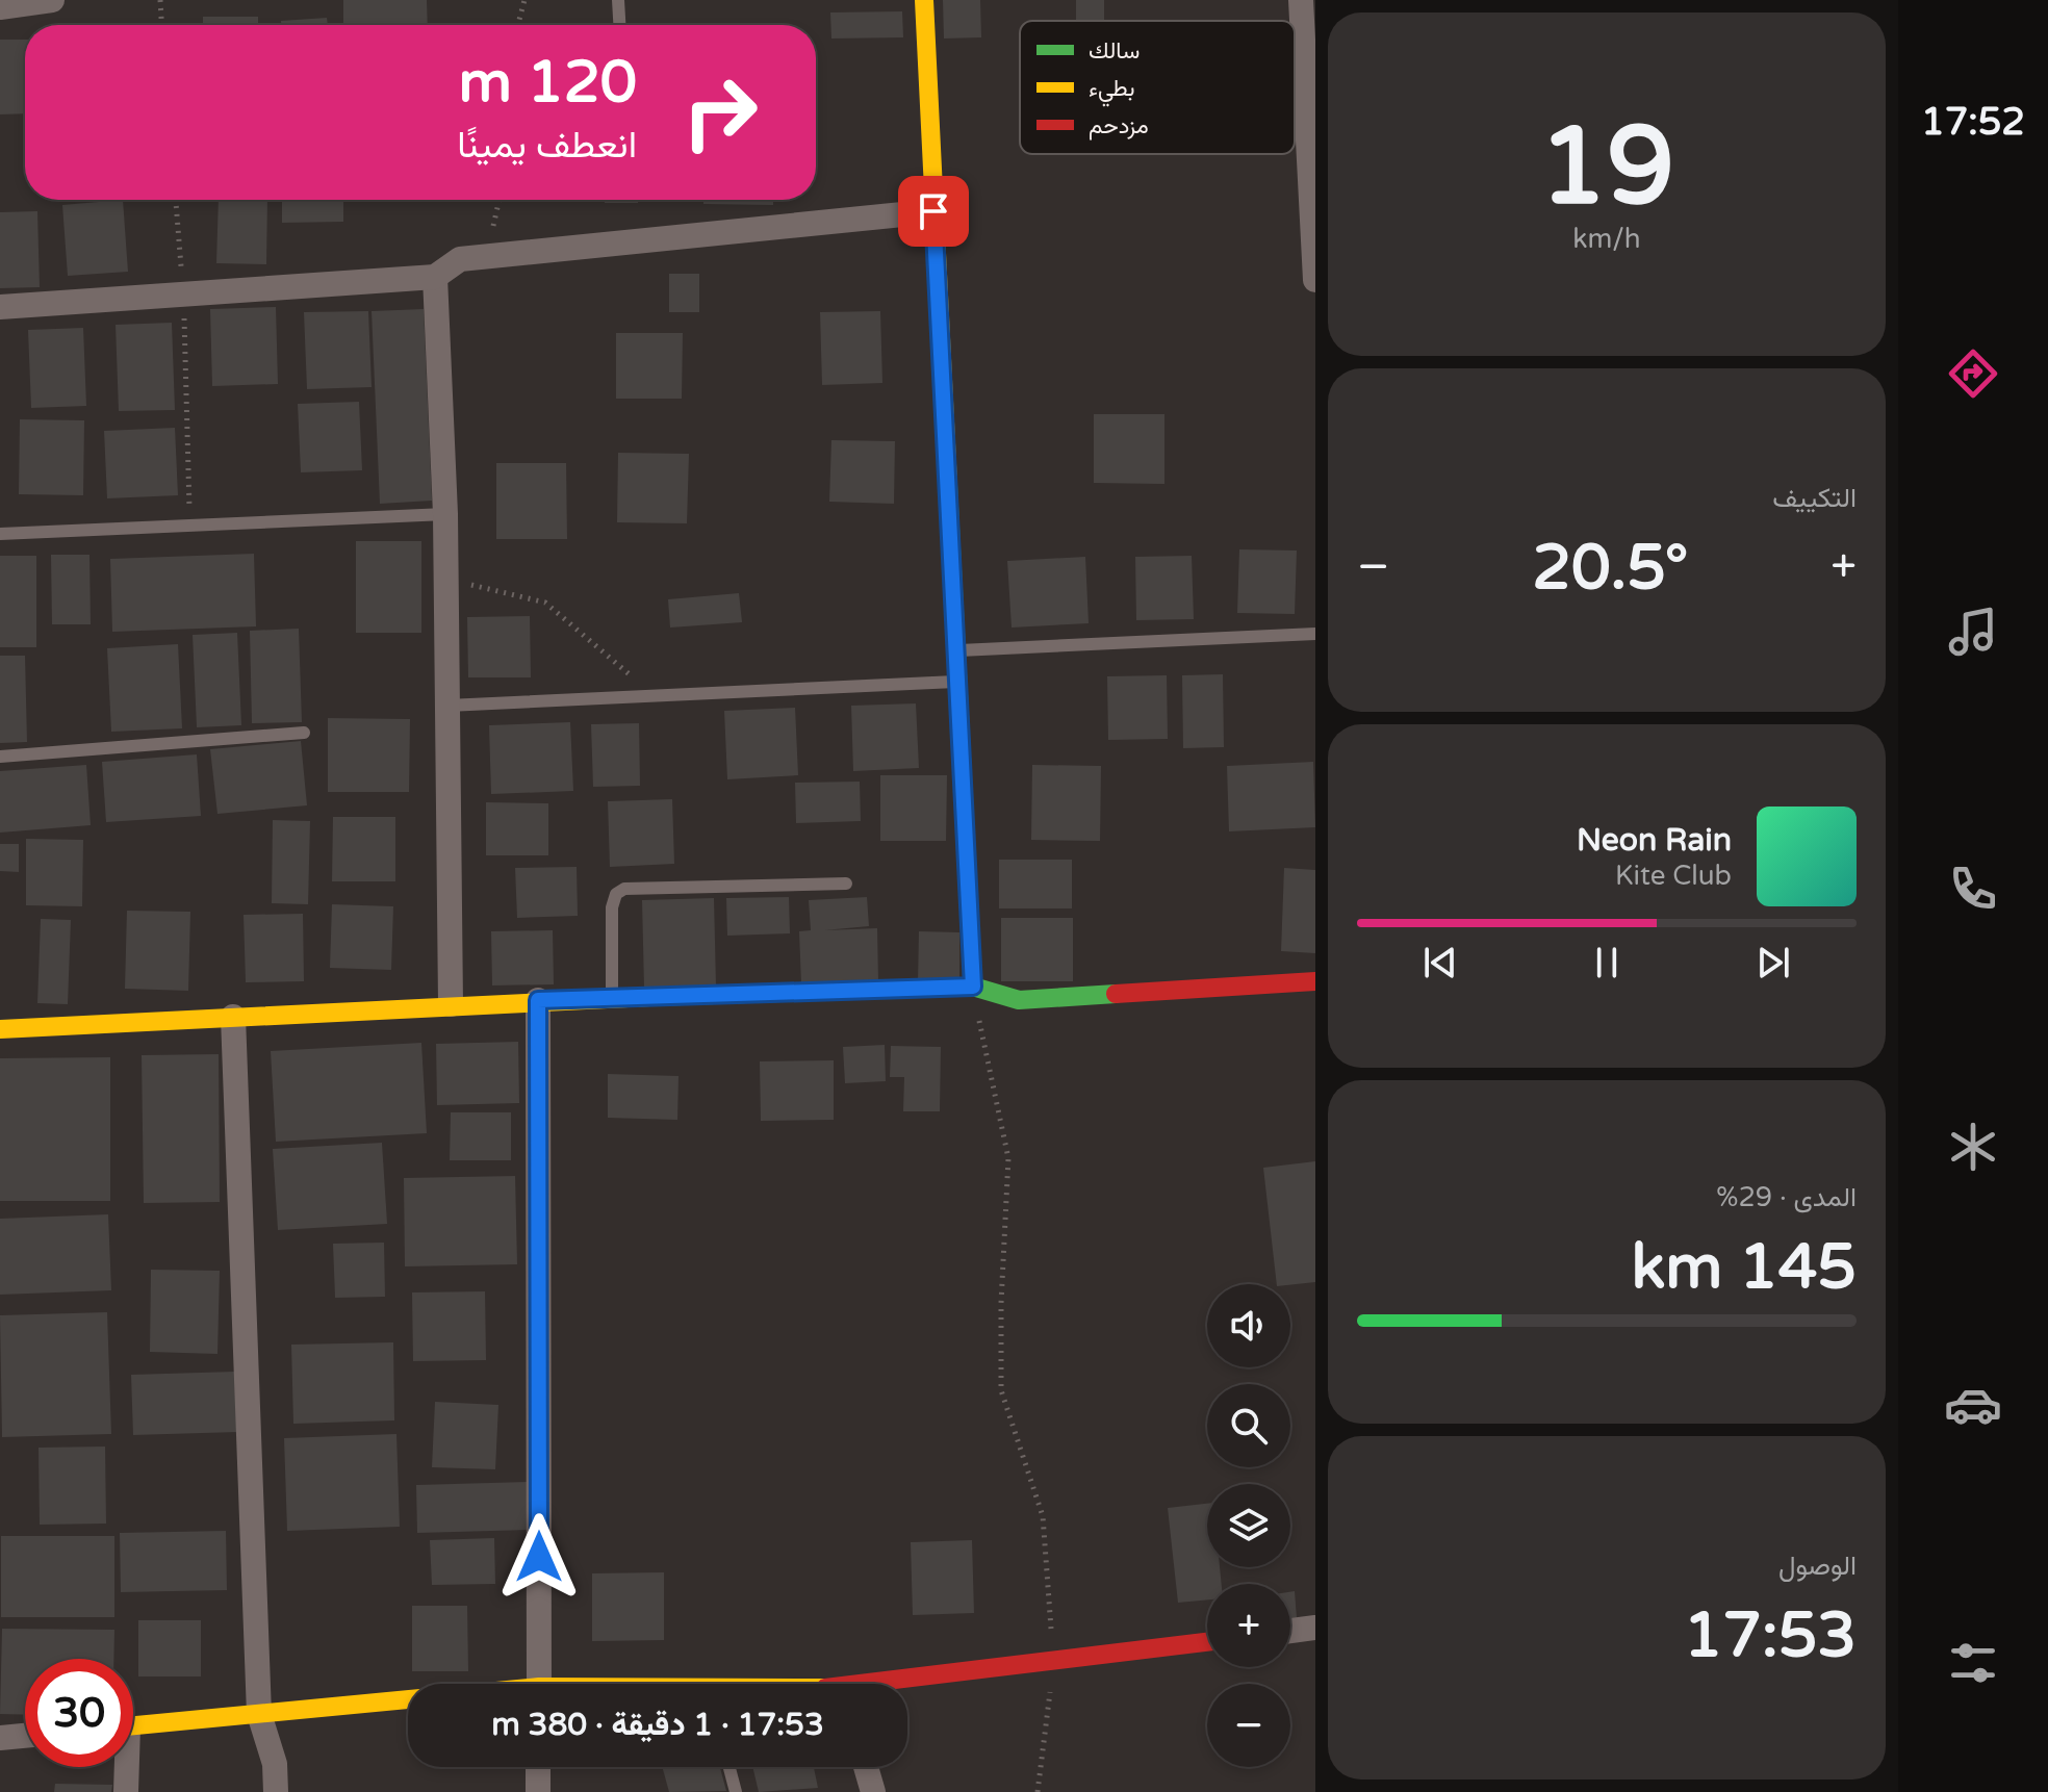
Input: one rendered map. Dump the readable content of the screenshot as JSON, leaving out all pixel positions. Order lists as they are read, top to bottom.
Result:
{
  "legend": ["سالك", "بطيء", "مزدحم"],
  "page": {
    "tabs": "17:52",
    "tile": [
      ["19", "km/h"],
      "التكييف",
      ["المدى · 29%", "145 km"],
      ["الوصول", "17:53"]
    ],
    "turn": ["120 m", "انعطف يمينًا"],
    "heat": ["−", "20.5°", "+"],
    "song": ["Neon Rain", "Kite Club"],
    "map_buttons": ["+", "−"],
    "limit": "30",
    "trip": "17:53 · 1 دقيقة · 380 m"
  }
}
